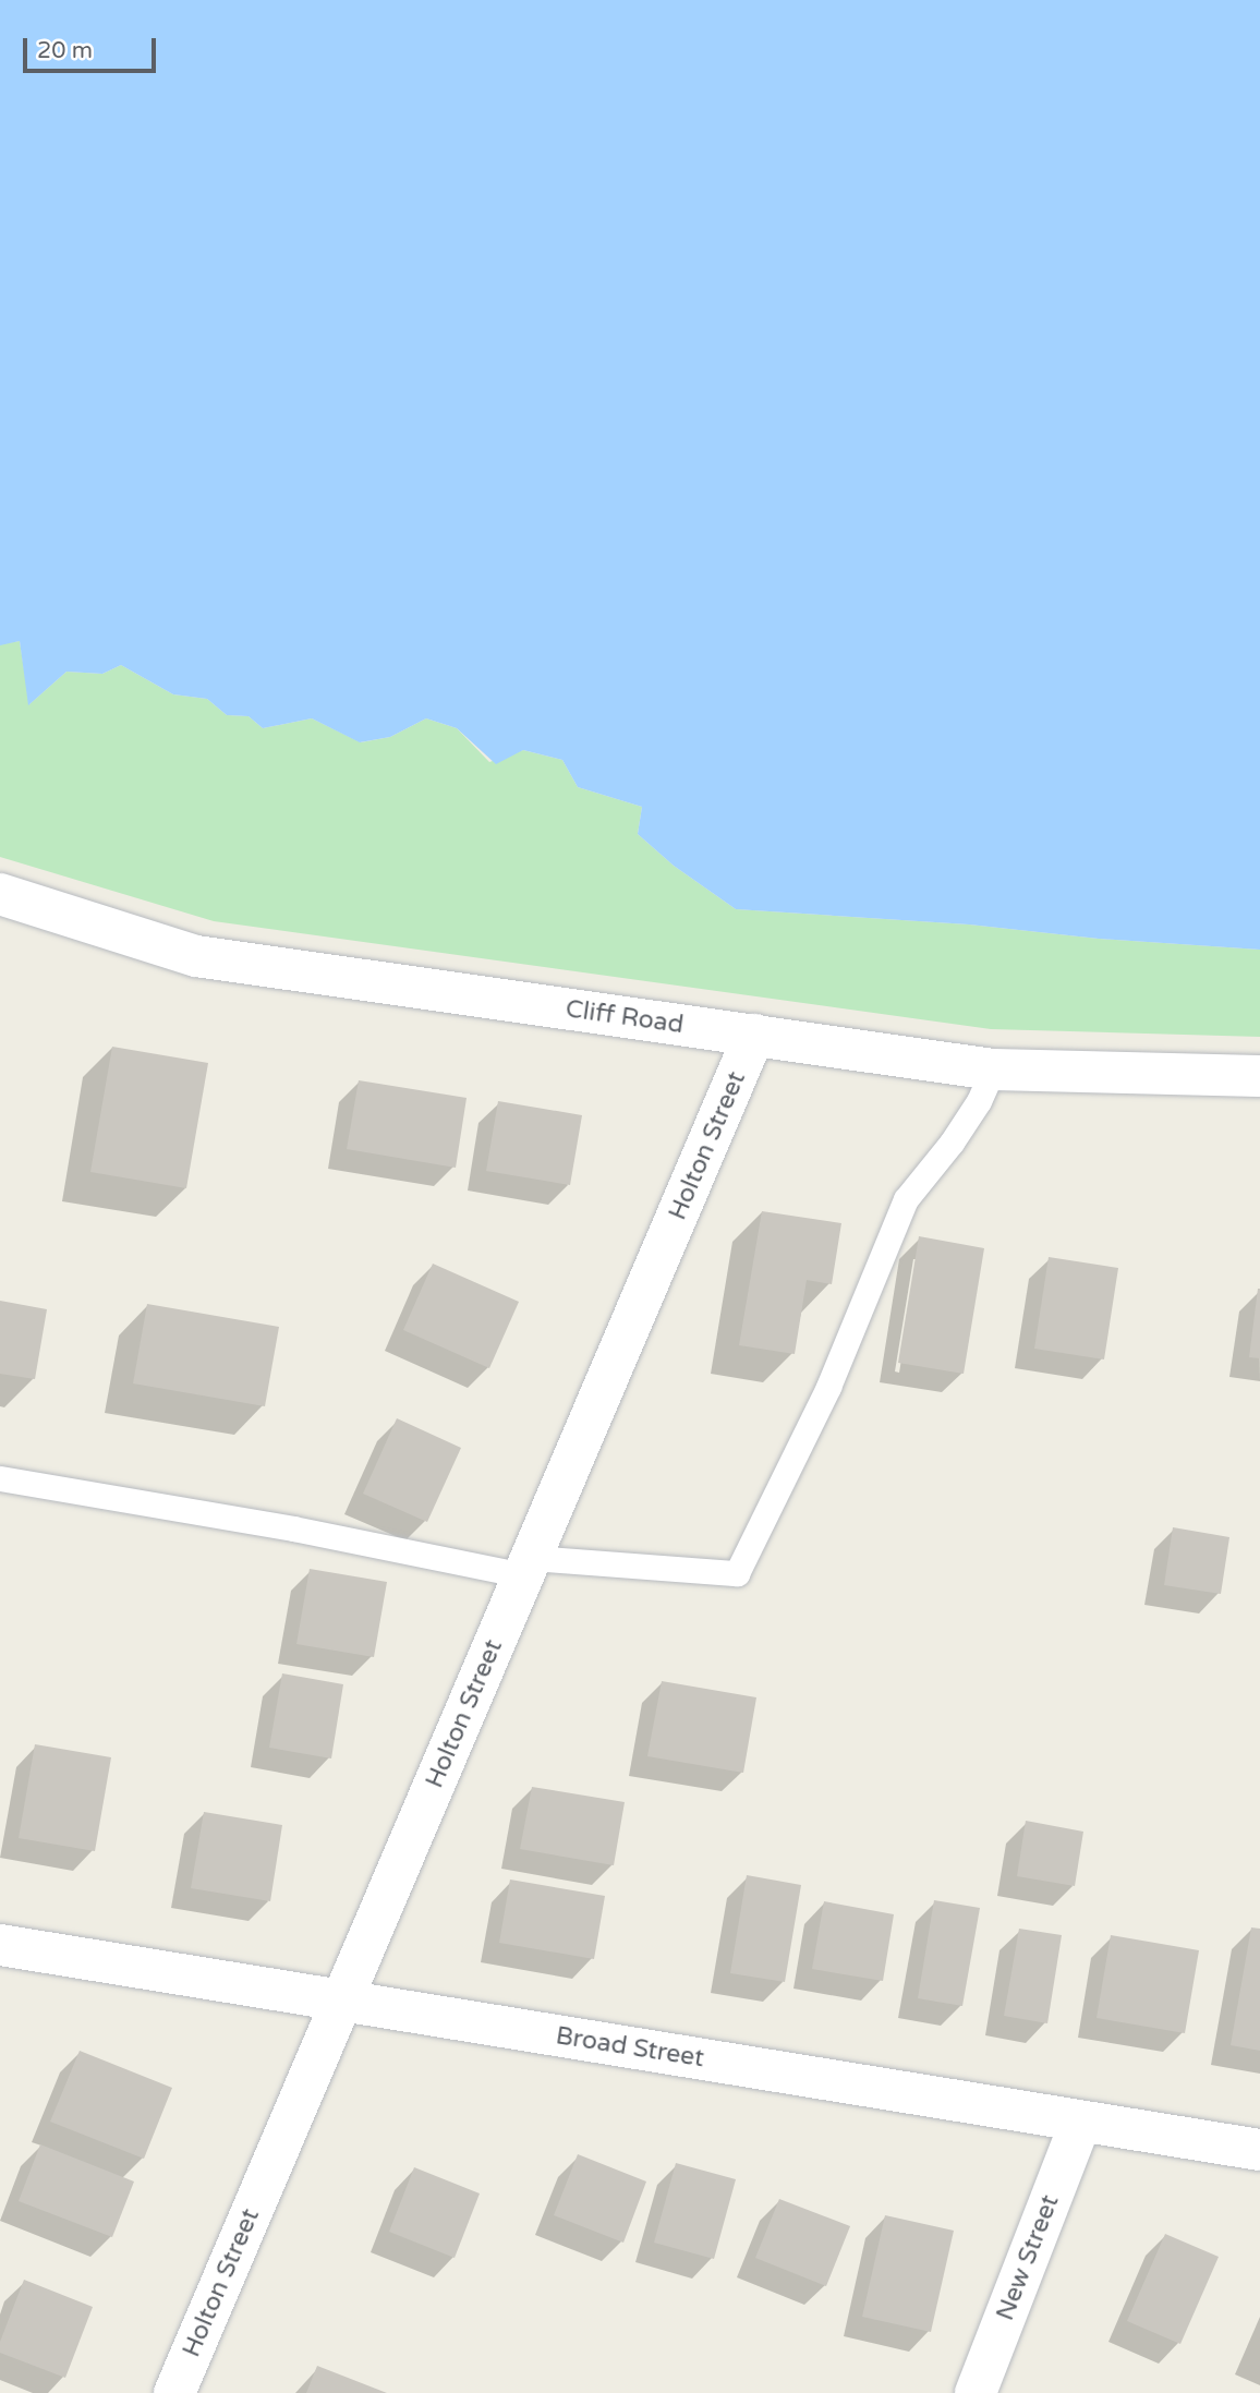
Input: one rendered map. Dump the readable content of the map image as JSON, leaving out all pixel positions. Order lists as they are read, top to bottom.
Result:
{
  "streets": {
    "street": [
      "Cliff Road",
      "Holton Street",
      "Broad Street",
      "New Street"
    ]
  },
  "crossings": [
    ["Cliff Road", "Holton Street"],
    ["Holton Street", "Broad Street"],
    ["Broad Street", "New Street"]
  ],
  "scale_bar": "20 m"
}
